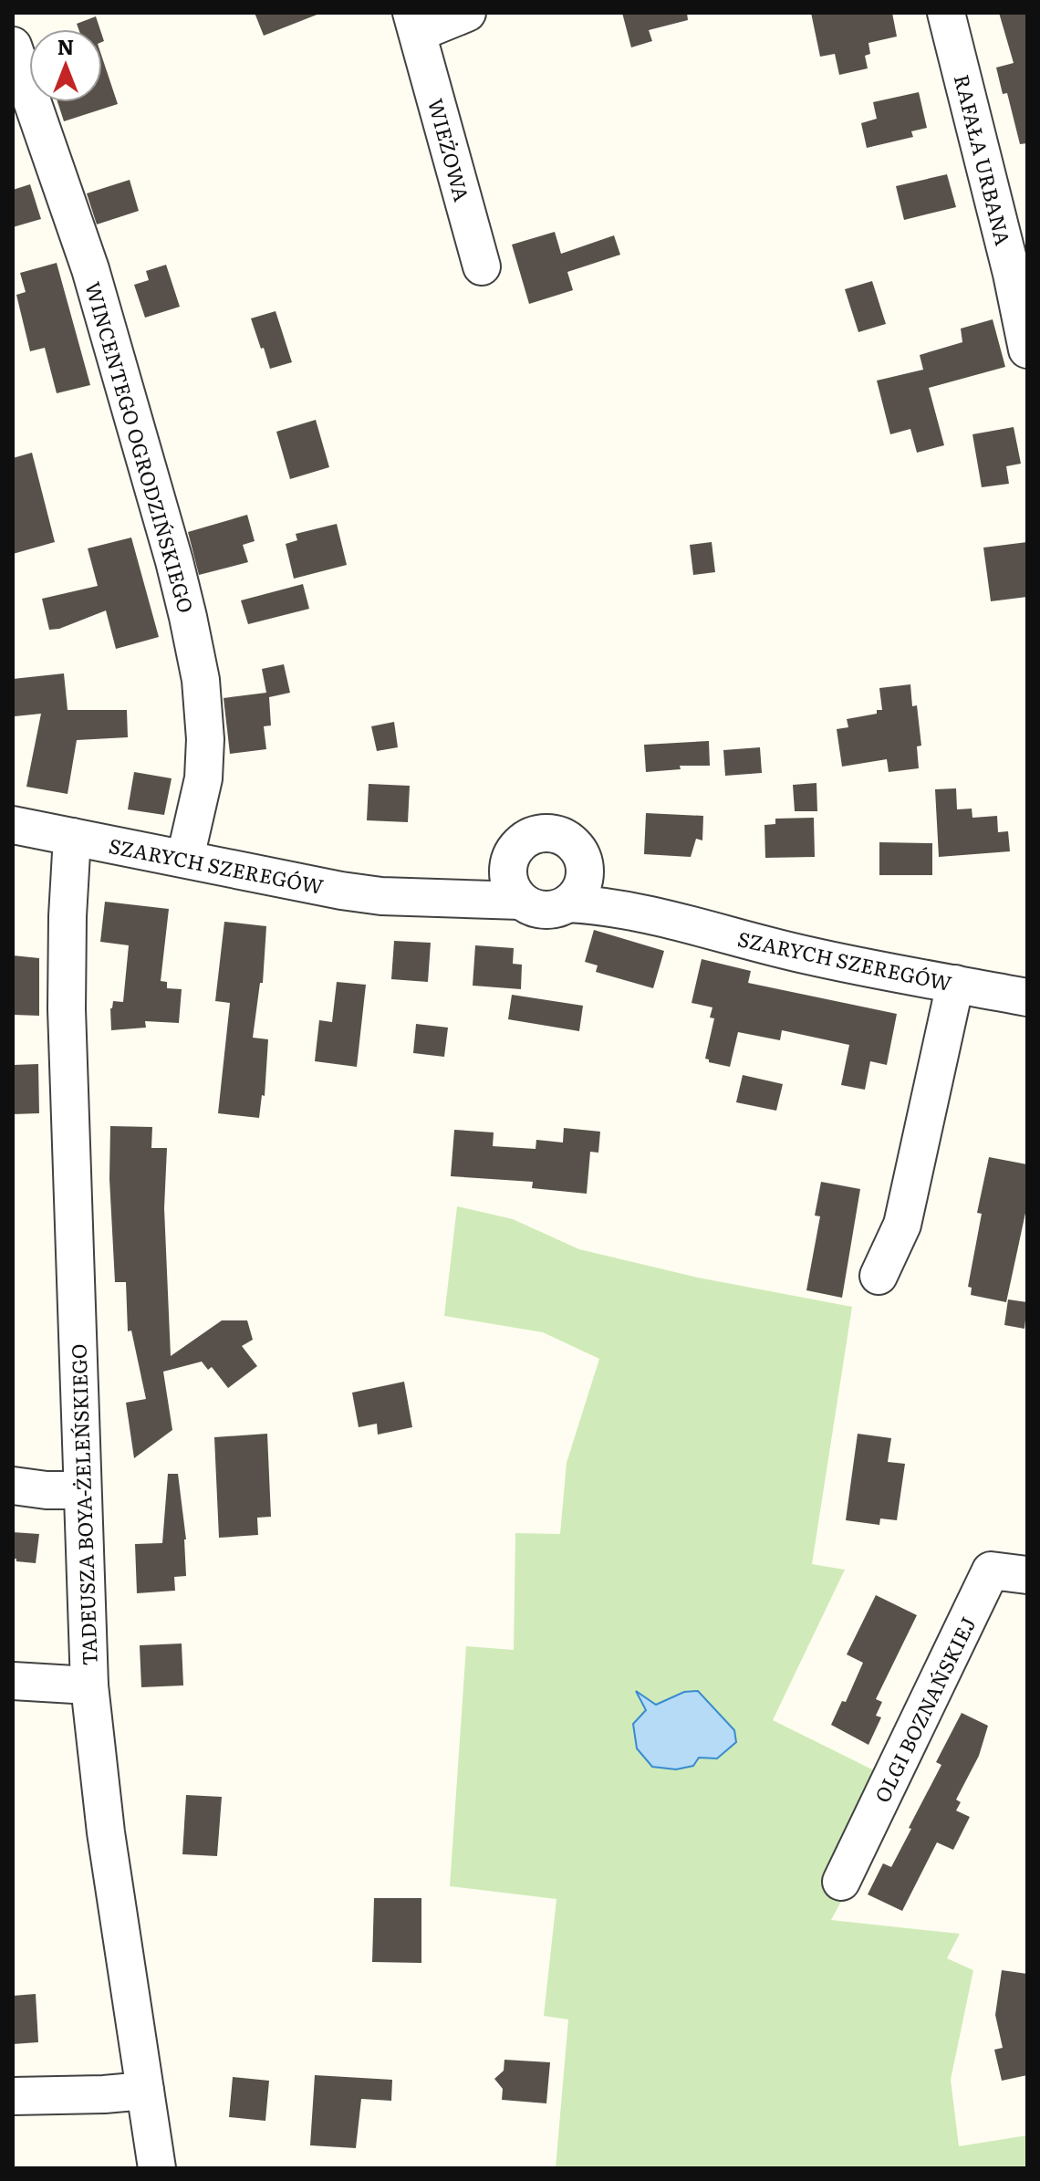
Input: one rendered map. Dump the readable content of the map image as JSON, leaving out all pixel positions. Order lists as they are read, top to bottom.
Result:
{
  "streets": {
    "street": [
      "WIEŻOWA",
      "RAFAŁA URBANA",
      "WINCENTEGO OGRODZIŃSKIEGO",
      "SZARYCH SZEREGÓW",
      "TADEUSZA BOYA-ŻELEŃSKIEGO",
      "OLGI BOZNAŃSKIEJ"
    ]
  },
  "crossings": [
    ["WINCENTEGO OGRODZIŃSKIEGO", "SZARYCH SZEREGÓW"],
    ["SZARYCH SZEREGÓW", "TADEUSZA BOYA-ŻELEŃSKIEGO"]
  ],
  "north": "top"
}
